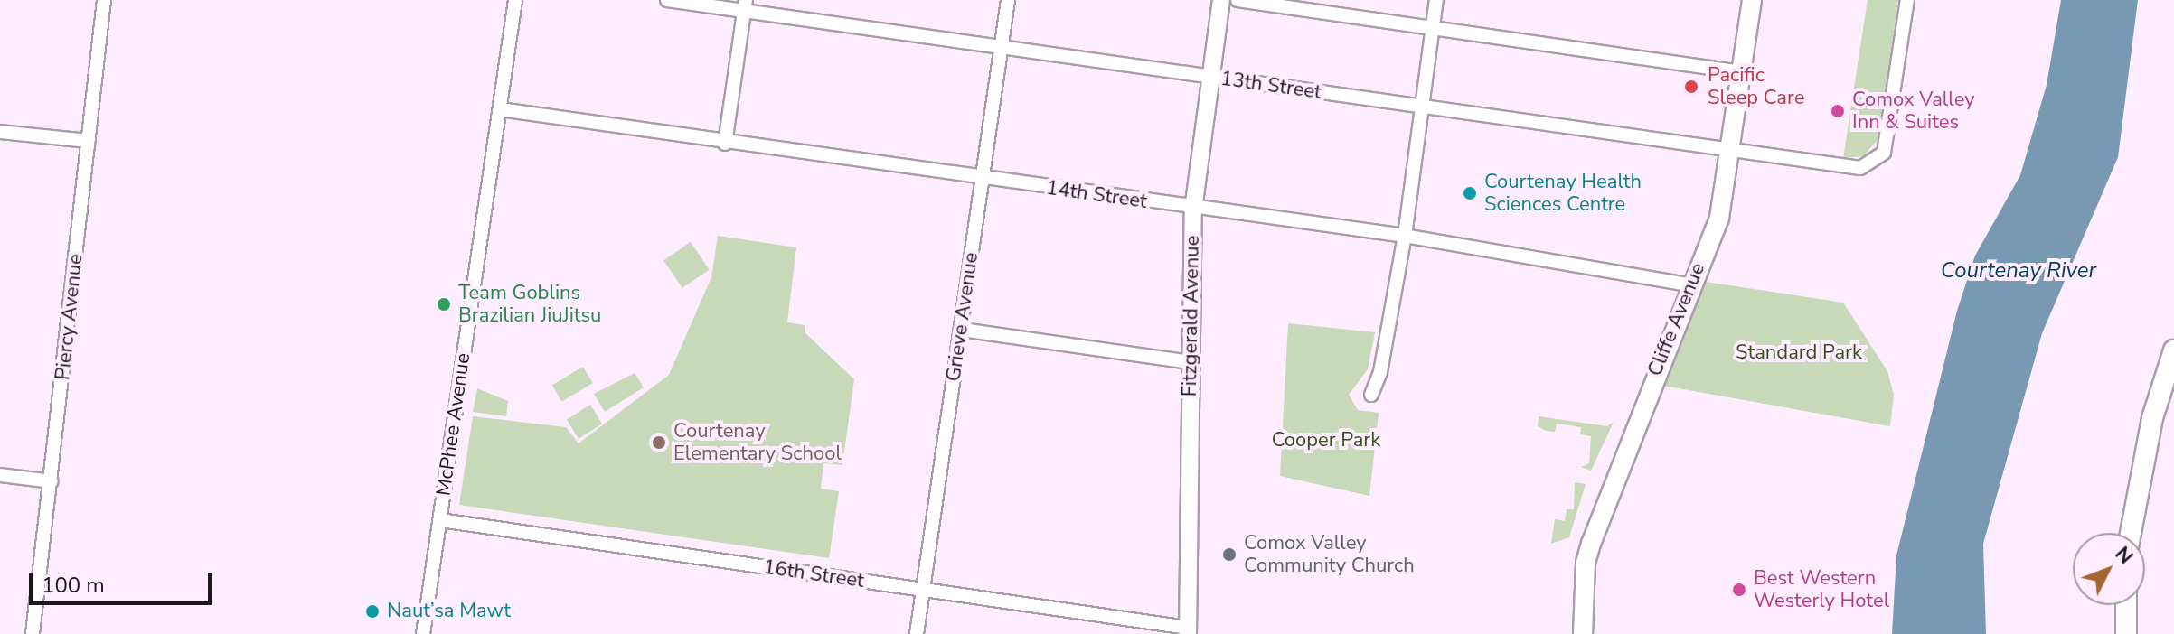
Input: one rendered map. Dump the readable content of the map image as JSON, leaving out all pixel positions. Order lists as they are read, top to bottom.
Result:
{
  "streets": {
    "main road": ["Cliffe Avenue"],
    "street": [
      "13th Street",
      "14th Street",
      "Fitzgerald Avenue",
      "Piercy Avenue",
      "Grieve Avenue",
      "McPhee Avenue",
      "16th Street"
    ]
  },
  "crossings": [
    ["13th Street", "Fitzgerald Avenue"],
    ["13th Street", "Grieve Avenue"],
    ["13th Street", "Cliffe Avenue"],
    ["14th Street", "Fitzgerald Avenue"],
    ["14th Street", "Grieve Avenue"],
    ["14th Street", "Cliffe Avenue"],
    ["14th Street", "McPhee Avenue"],
    ["Fitzgerald Avenue", "16th Street"],
    ["Grieve Avenue", "16th Street"],
    ["McPhee Avenue", "16th Street"]
  ],
  "water": ["Courtenay River"],
  "parks": ["Standard Park", "Cooper Park"],
  "places": [
    "Pacific Sleep Care",
    "Comox Valley Inn & Suites",
    "Courtenay Health Sciences Centre",
    "Team Goblins Brazilian JiuJitsu",
    "Courtenay Elementary School",
    "Comox Valley Community Church",
    "Best Western Westerly Hotel",
    "Naut’sa Mawt"
  ],
  "scale_bar": "100 m",
  "north": "top right"
}
